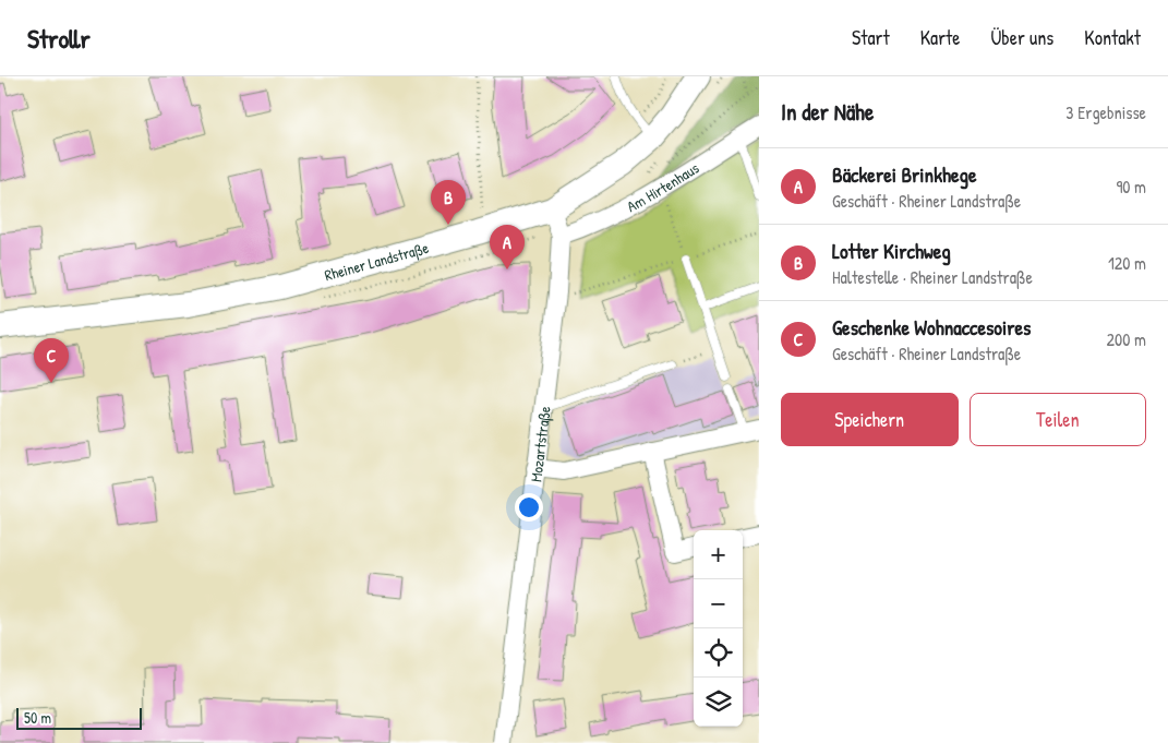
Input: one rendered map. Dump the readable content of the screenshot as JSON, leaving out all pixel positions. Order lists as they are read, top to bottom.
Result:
{
  "streets": {
    "street": ["Am Hirtenhaus", "Rheiner Landstraße", "Mozartstraße"]
  },
  "crossings": [
    ["Am Hirtenhaus", "Mozartstraße"],
    ["Rheiner Landstraße", "Mozartstraße"]
  ],
  "scale_bar": "50 m",
  "page": {
    "header": "Strollr",
    "nav": [
      "Start",
      "Karte",
      "Über uns",
      "Kontakt"
    ],
    "heading": ["In der Nähe", "3 Ergebnisse"],
    "list": [
      {
        "mark": "A",
        "name": "Bäckerei Brinkhege",
        "note": "Geschäft · Rheiner Landstraße",
        "value": "90 m"
      },
      {
        "mark": "B",
        "name": "Lotter Kirchweg",
        "note": "Haltestelle · Rheiner Landstraße",
        "value": "120 m"
      },
      {
        "mark": "C",
        "name": "Geschenke Wohnaccesoires",
        "note": "Geschäft · Rheiner Landstraße",
        "value": "200 m"
      }
    ],
    "pins": ["B", "A", "C"],
    "buttons": ["Speichern", "Teilen"],
    "map_buttons": ["+", "−"],
    "scale": "50 m"
  }
}
